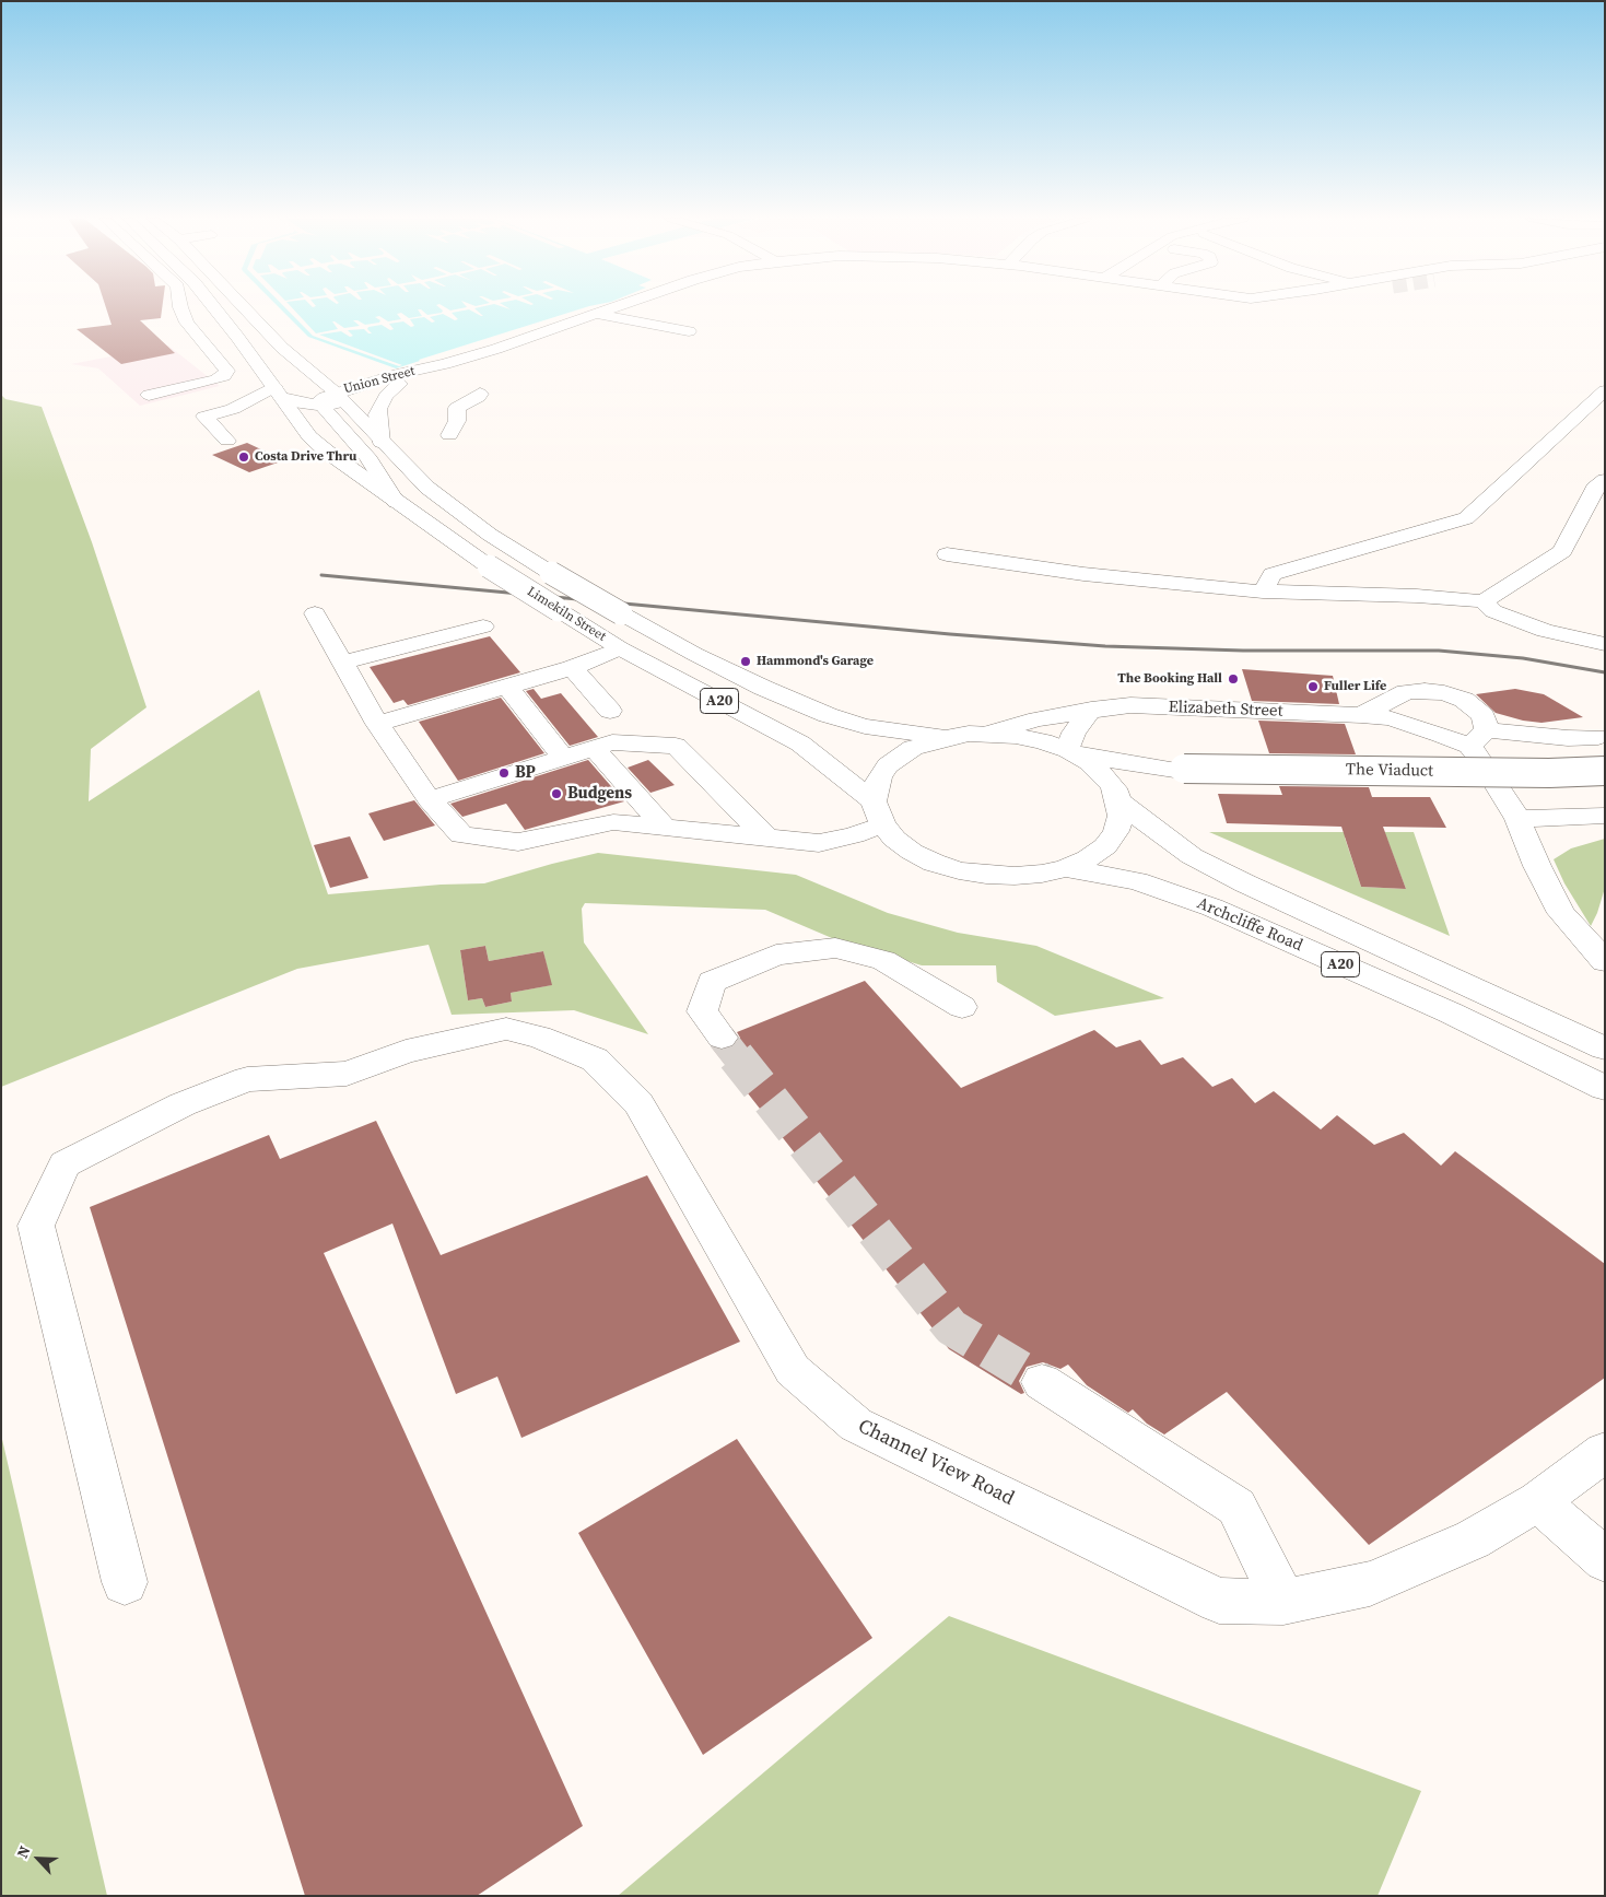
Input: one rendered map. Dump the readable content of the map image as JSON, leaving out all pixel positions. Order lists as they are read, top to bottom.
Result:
{
  "streets": {
    "main road": [
      "Union Street",
      "Limekiln Street",
      "A20",
      "Elizabeth Street",
      "The Viaduct",
      "Archcliffe Road",
      "Channel View Road"
    ]
  },
  "crossings": [
    ["Union Street", "Limekiln Street"],
    ["Union Street", "A20"],
    ["Limekiln Street", "A20"],
    ["Limekiln Street", "Archcliffe Road"],
    ["The Viaduct", "Archcliffe Road"]
  ],
  "places": [
    "Costa Drive Thru",
    "Hammond's Garage",
    "The Booking Hall",
    "Fuller Life",
    "BP",
    "Budgens"
  ],
  "north": "top left"
}
